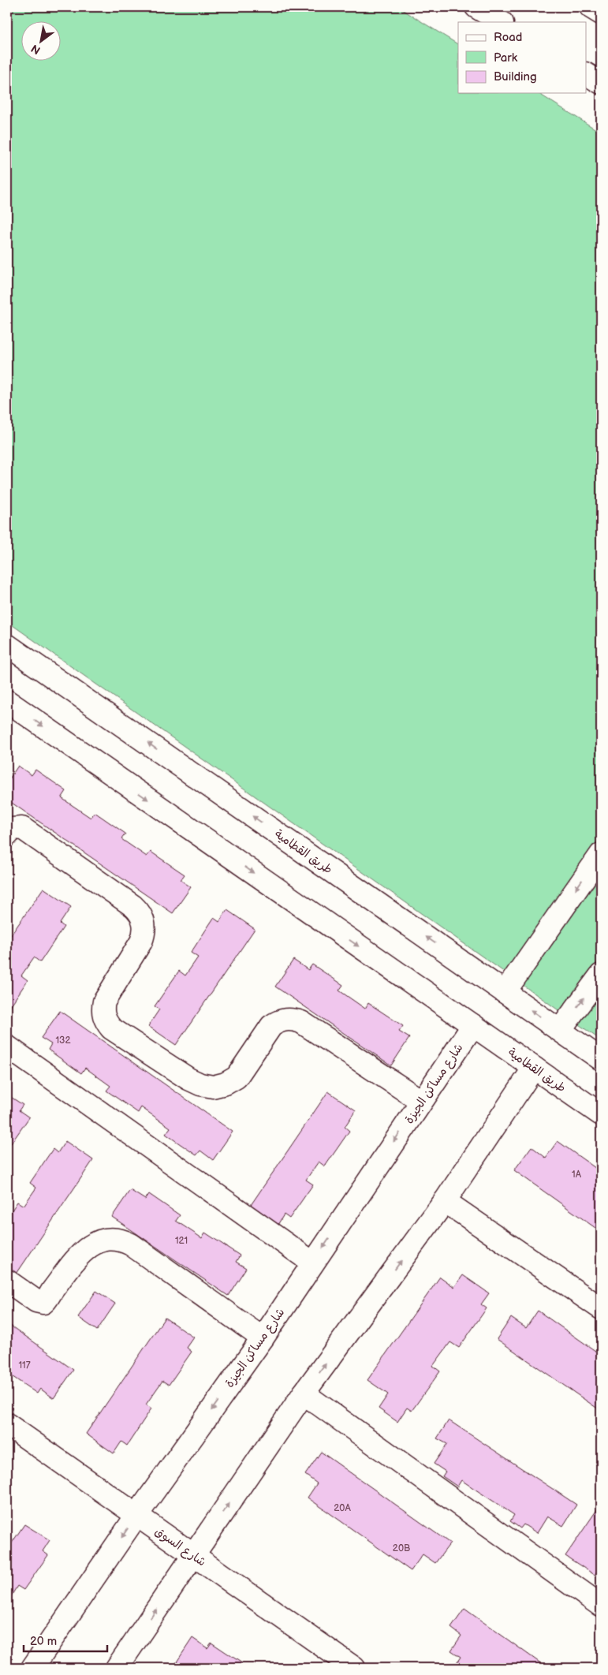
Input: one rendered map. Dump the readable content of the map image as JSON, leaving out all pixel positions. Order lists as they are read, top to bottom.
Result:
{
  "streets": {
    "street": ["طريق القطامية", "شارع مساكن الجيزة", "شارع السوق"]
  },
  "crossings": [
    ["طريق القطامية", "شارع مساكن الجيزة"],
    ["شارع مساكن الجيزة", "شارع السوق"]
  ],
  "house_numbers": [
    "132",
    "1A",
    "121",
    "117",
    "20A",
    "20B"
  ],
  "legend": ["Road", "Park", "Building"],
  "scale_bar": "20 m",
  "north": "bottom left"
}
